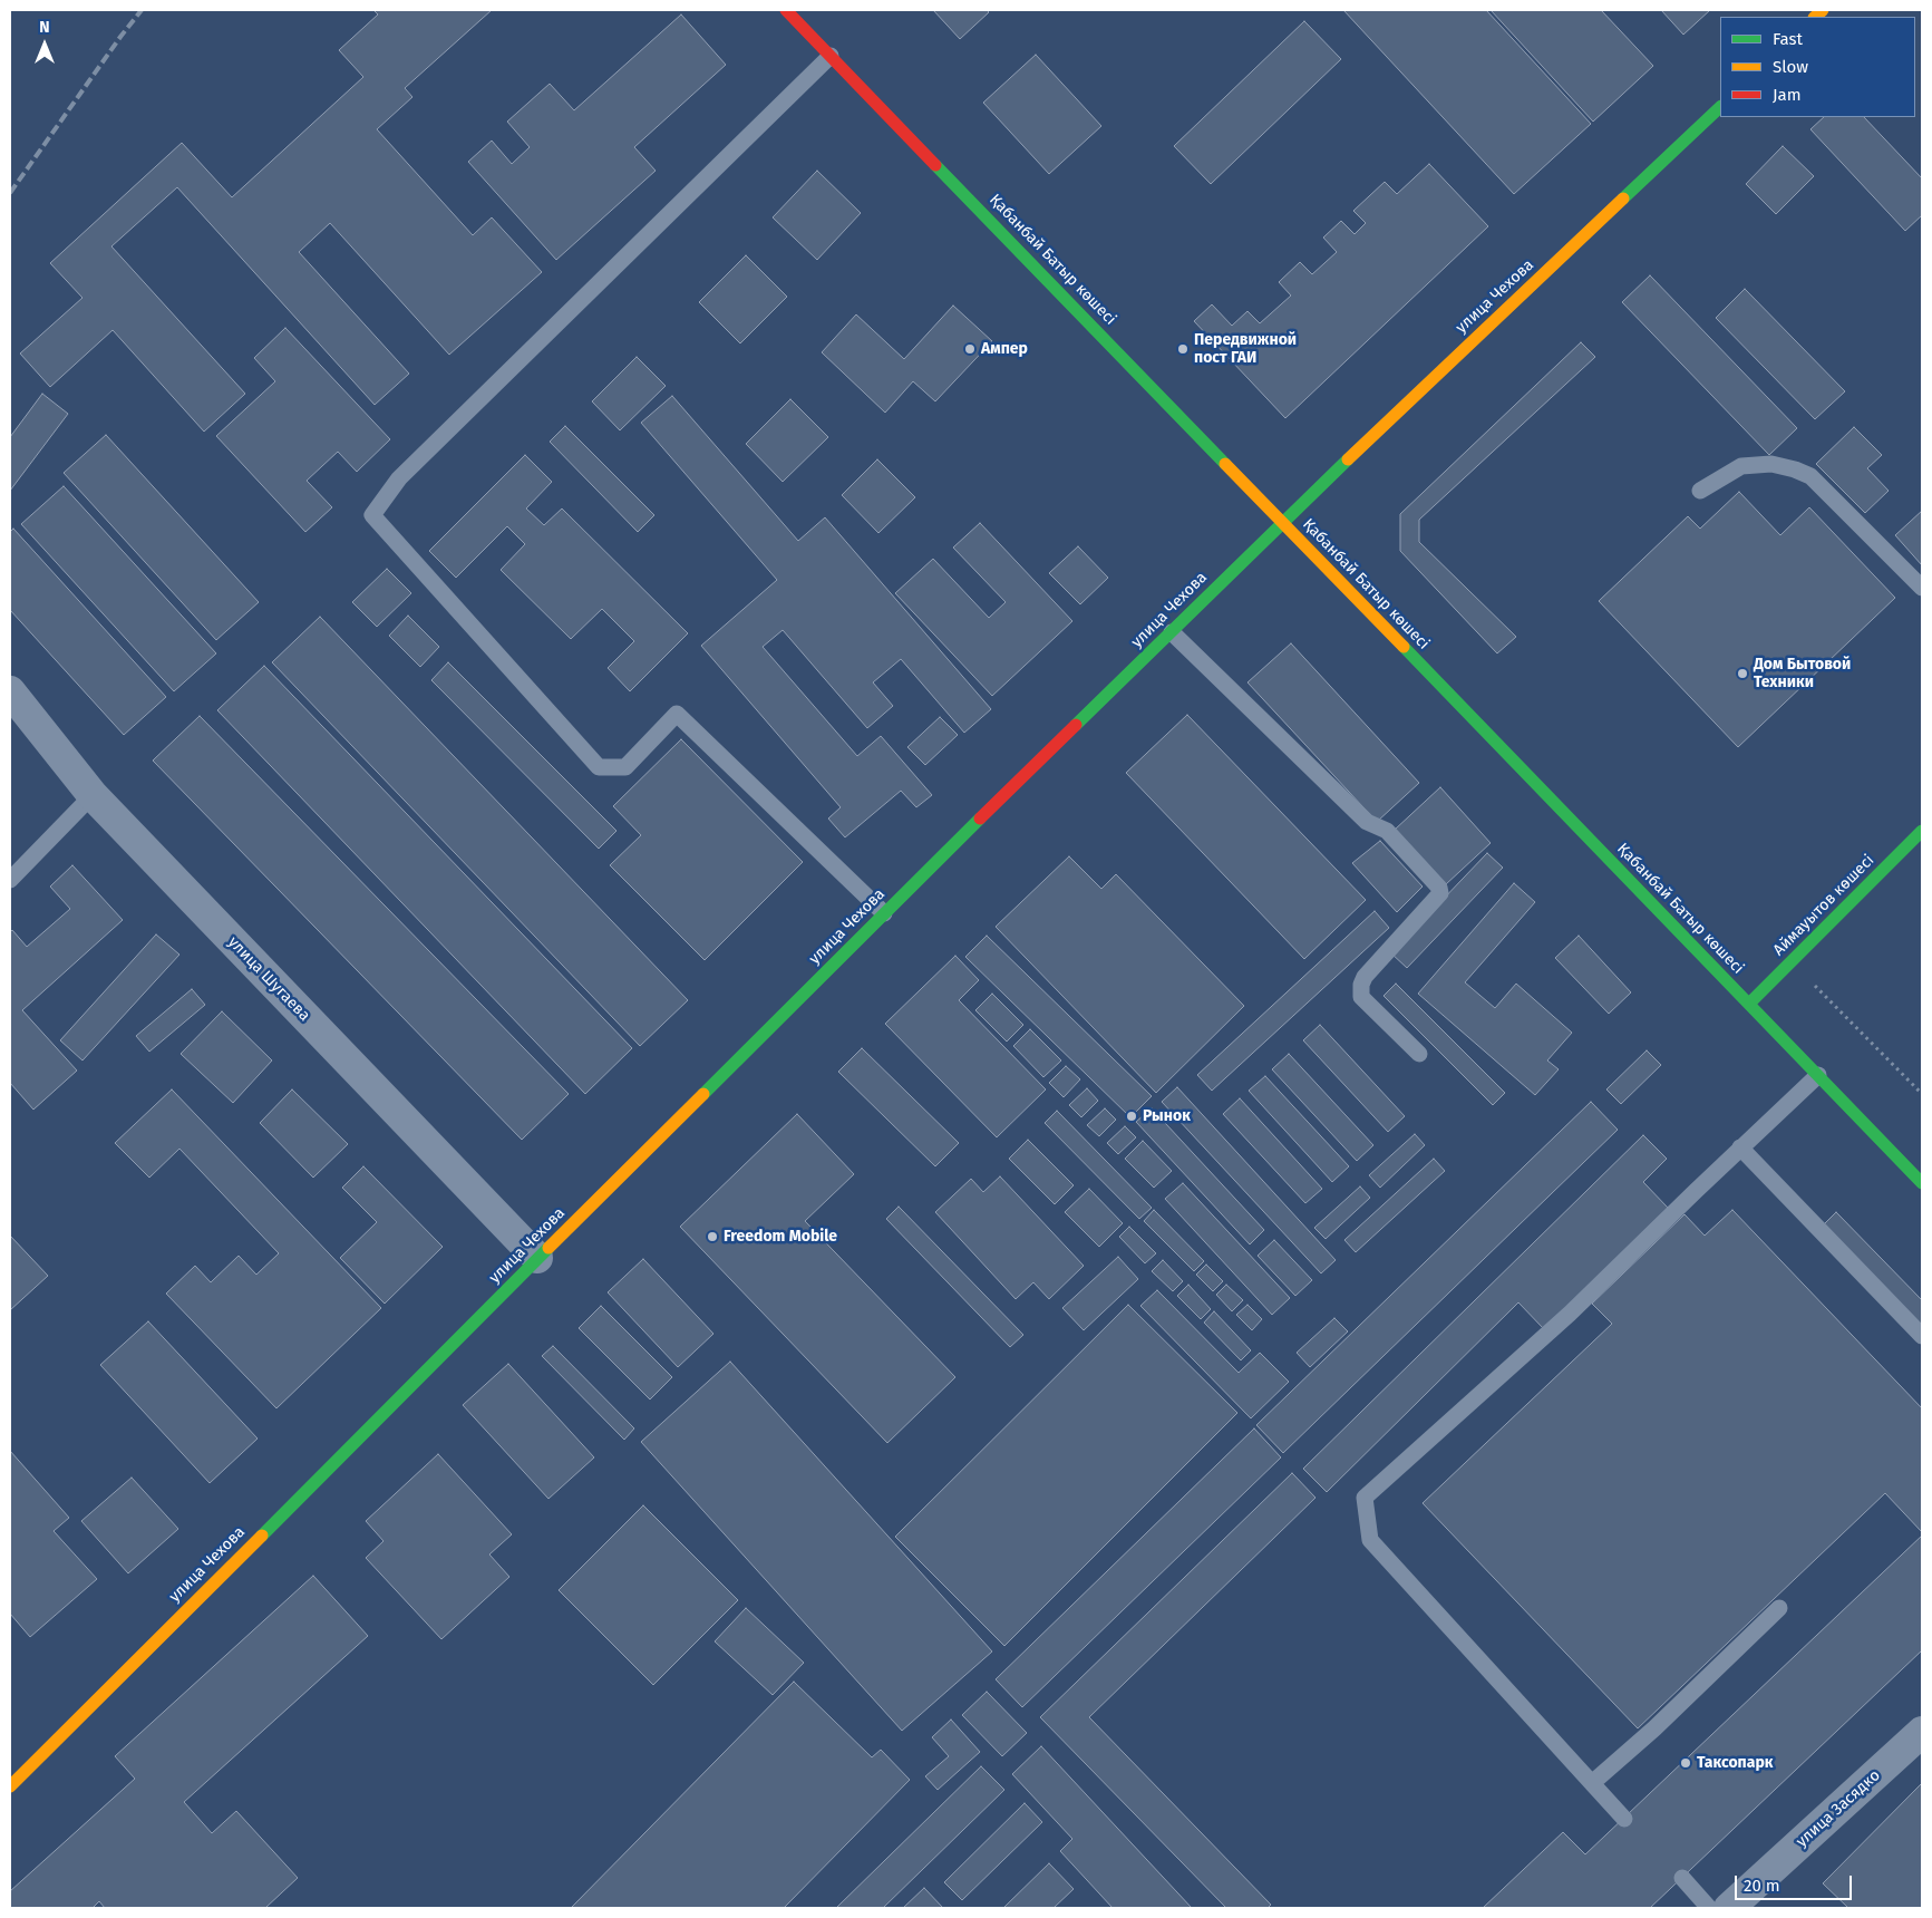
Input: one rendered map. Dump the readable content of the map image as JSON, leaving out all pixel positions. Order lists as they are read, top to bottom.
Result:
{
  "streets": {
    "street": [
      "Қабанбай Батыр көшесі",
      "улица Чехова",
      "Аймауытов көшесі",
      "улица Шугаева",
      "улица Засядко"
    ]
  },
  "crossings": [
    ["Қабанбай Батыр көшесі", "улица Чехова"],
    ["Қабанбай Батыр көшесі", "Аймауытов көшесі"],
    ["улица Чехова", "улица Шугаева"]
  ],
  "places": [
    "Ампер",
    "Передвижной пост ГАИ",
    "Дом Бытовой Техники",
    "Рынок",
    "Freedom Mobile",
    "Таксопарк"
  ],
  "legend": ["Fast", "Slow", "Jam"],
  "scale_bar": "20 m",
  "north": "top"
}
